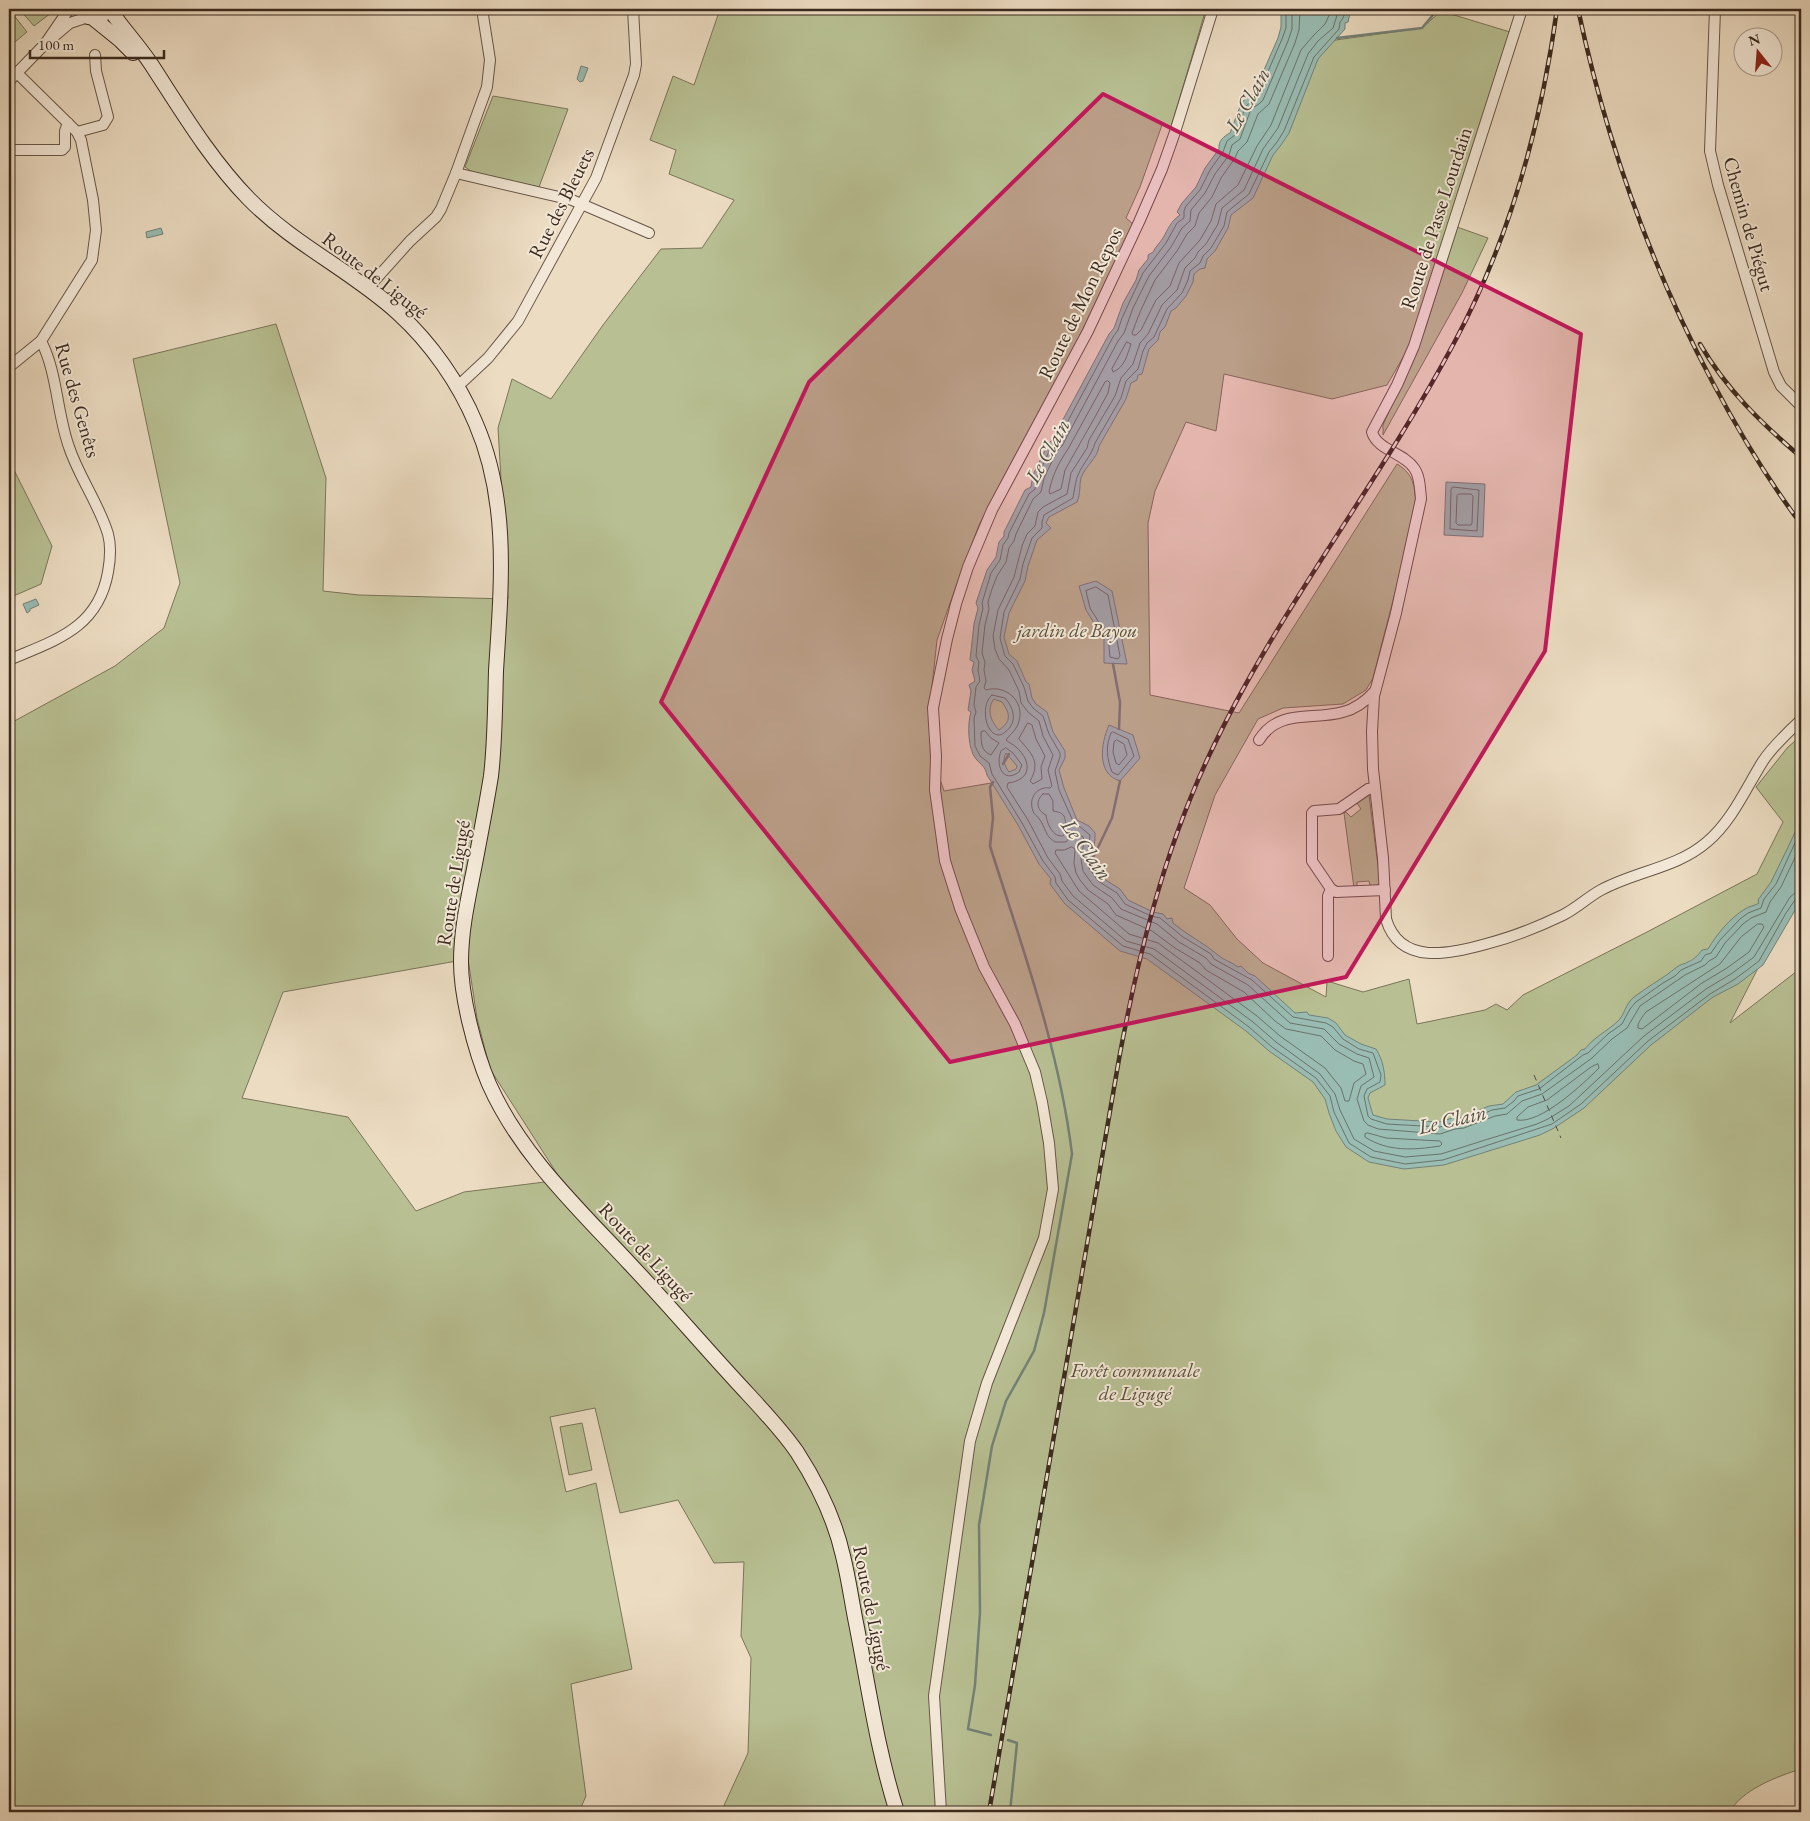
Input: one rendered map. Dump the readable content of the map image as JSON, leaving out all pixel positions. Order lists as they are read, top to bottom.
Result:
{
  "streets": {
    "street": [
      "Rue des Bleuets",
      "Route de Passe Lourdain",
      "Chemin de Piégut",
      "Route de Ligugé",
      "Route de Mon Repos",
      "Rue des Genêts"
    ]
  },
  "crossings": [
    ["Rue des Bleuets", "Route de Ligugé"]
  ],
  "water": ["Le Clain"],
  "parks": ["jardin de Bayou", "Forêt communale de Ligugé"],
  "scale_bar": "100 m",
  "north": "top"
}
